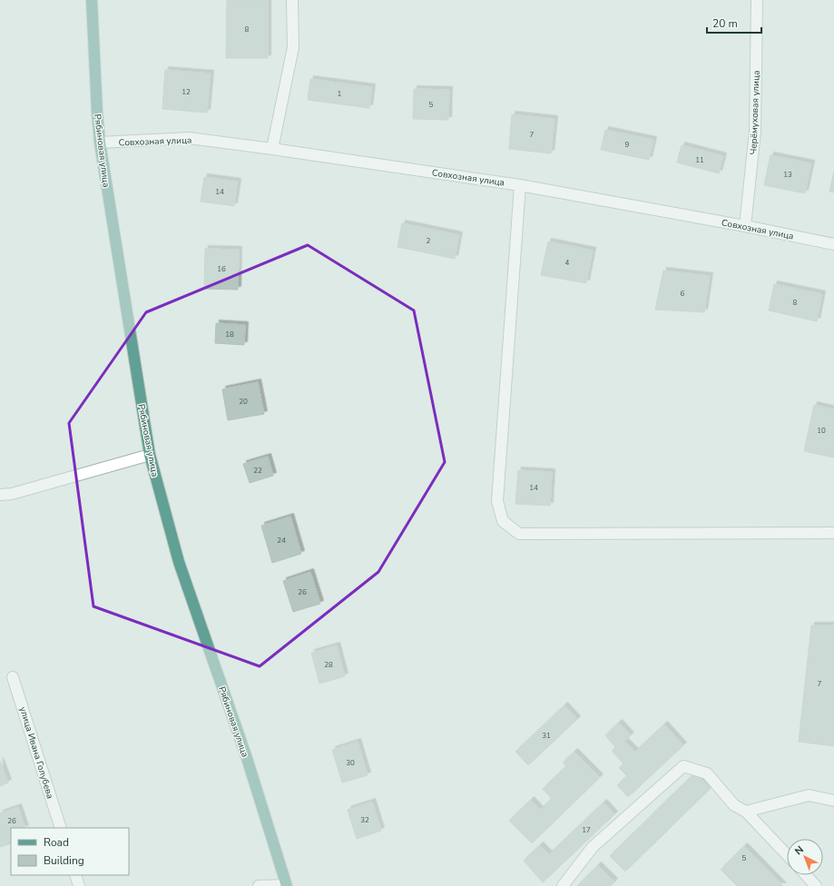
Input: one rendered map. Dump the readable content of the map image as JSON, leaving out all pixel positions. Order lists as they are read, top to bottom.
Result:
{
  "streets": {
    "main road": ["Рябиновая улица"],
    "street": ["Черёмуховая улица", "Совхозная улица", "улица Ивана Голубева"]
  },
  "crossings": [
    ["Черёмуховая улица", "Совхозная улица"],
    ["Совхозная улица", "Рябиновая улица"]
  ],
  "house_numbers": [
    "8",
    "12",
    "1",
    "5",
    "7",
    "9",
    "11",
    "13",
    "14",
    "2",
    "4",
    "16",
    "6",
    "8",
    "18",
    "20",
    "10",
    "22",
    "14",
    "24",
    "26",
    "28",
    "7",
    "31",
    "30",
    "32",
    "26",
    "17",
    "5"
  ],
  "legend": ["Road", "Building"],
  "scale_bar": "20 m",
  "north": "top left"
}
